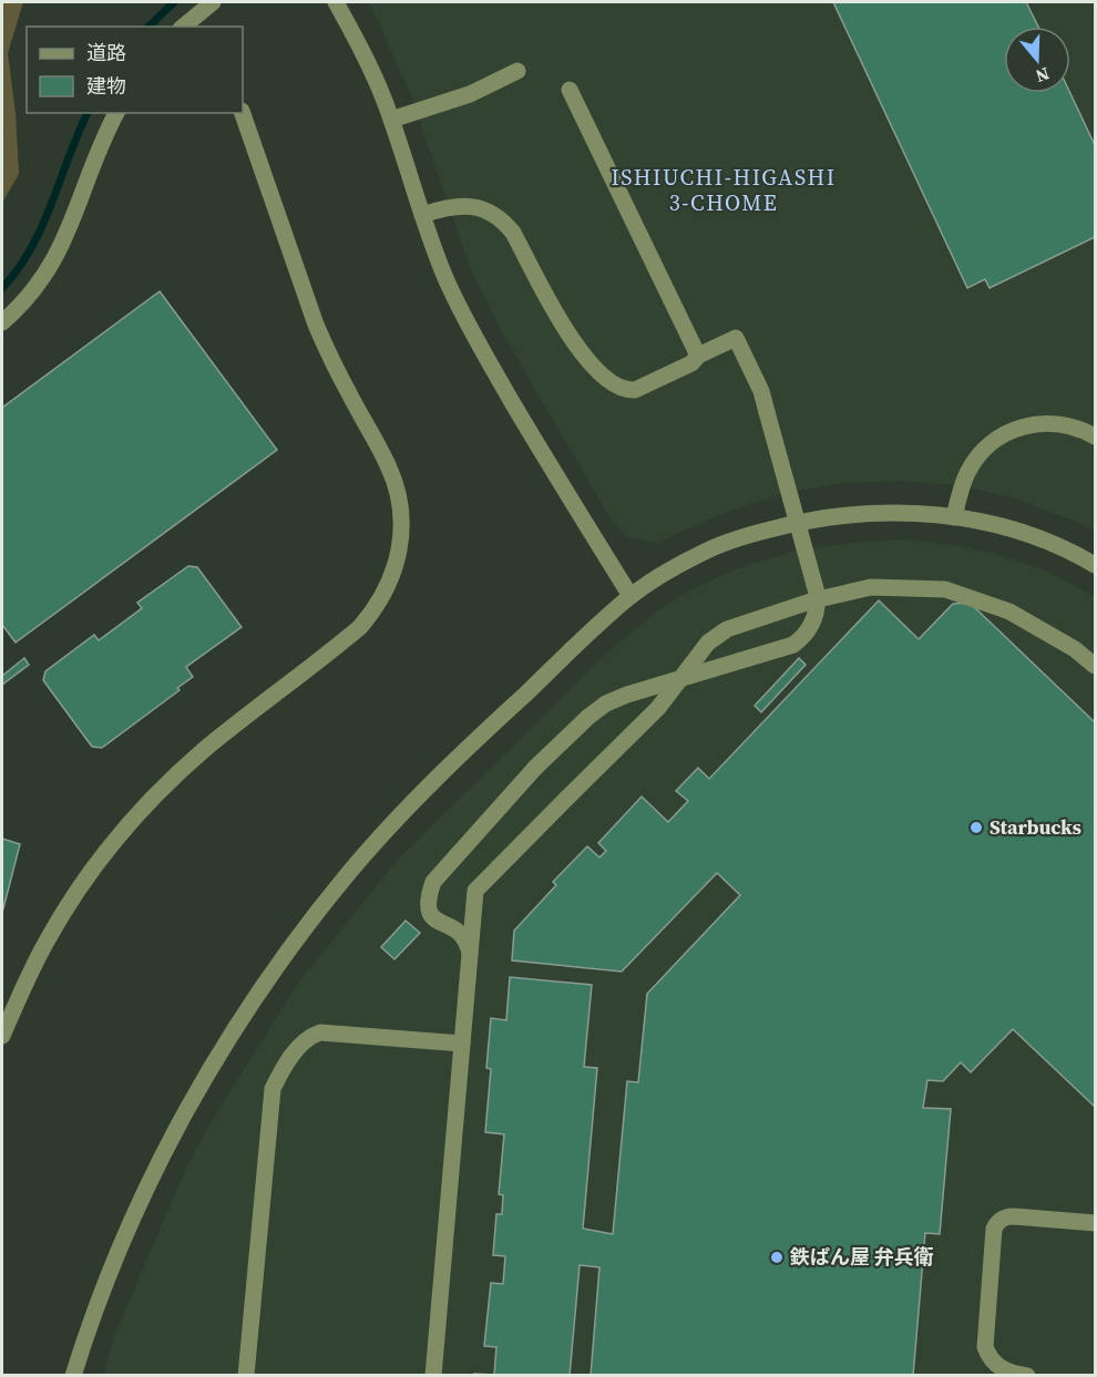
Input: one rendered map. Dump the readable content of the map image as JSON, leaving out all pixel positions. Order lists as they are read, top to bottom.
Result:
{
  "districts": ["ISHIUCHI-HIGASHI 3-CHOME"],
  "places": ["Starbucks", "鉄ぱん屋 弁兵衛"],
  "legend": ["道路", "建物"],
  "north": "bottom"
}
